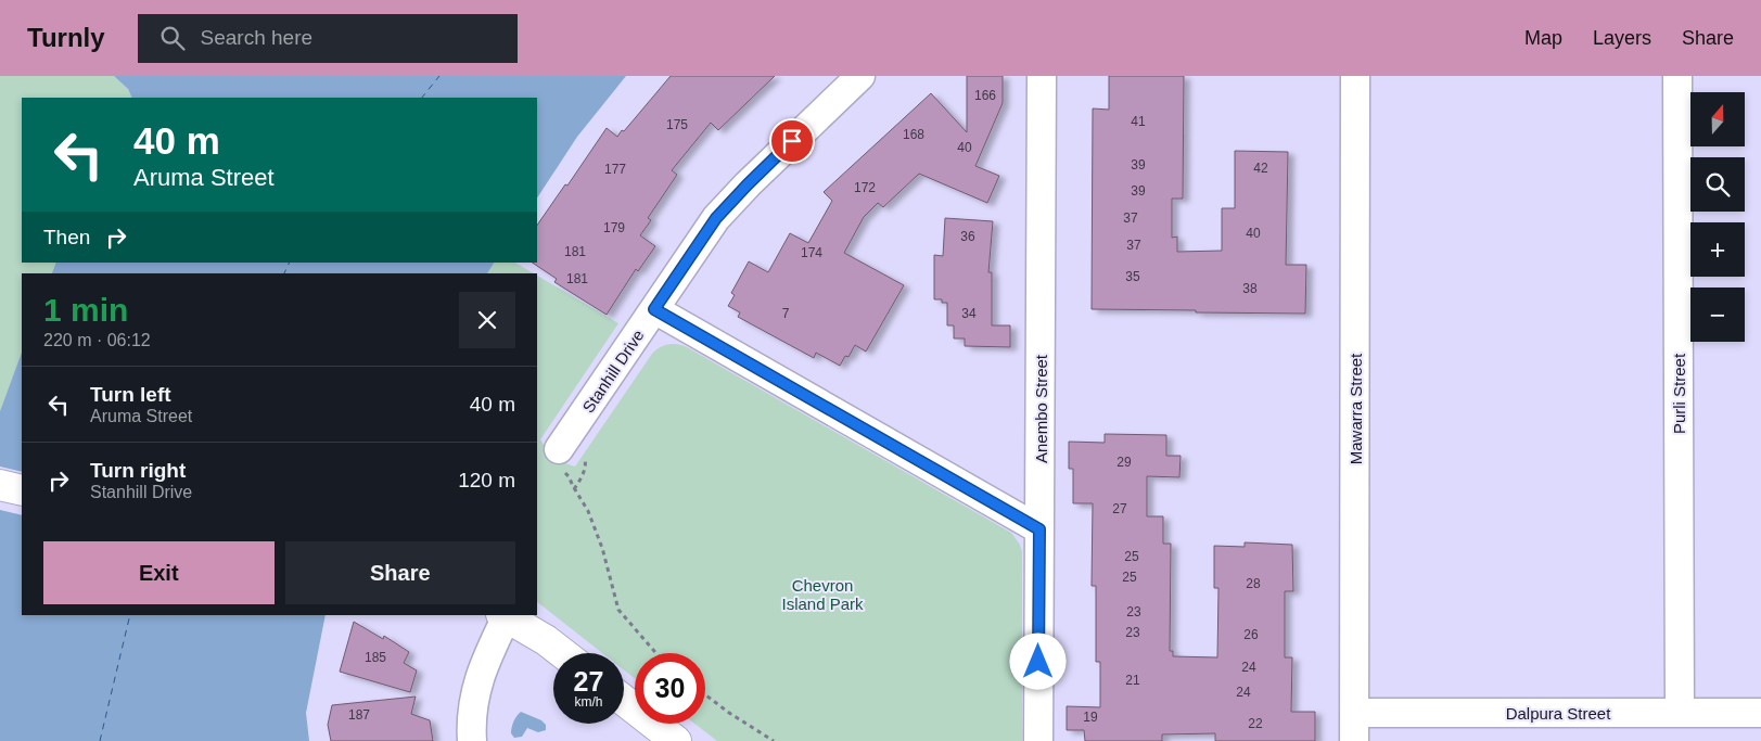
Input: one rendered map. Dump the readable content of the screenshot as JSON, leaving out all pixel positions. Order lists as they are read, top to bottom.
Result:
{
  "streets": {
    "street": [
      "Stanhill Drive",
      "Purli Street",
      "Anembo Street",
      "Mawarra Street",
      "Dalpura Street"
    ]
  },
  "crossings": [
    ["Purli Street", "Dalpura Street"],
    ["Mawarra Street", "Dalpura Street"]
  ],
  "parks": ["Chevron Island Park"],
  "house_numbers": [
    "166",
    "41",
    "175",
    "168",
    "40",
    "39",
    "42",
    "177",
    "172",
    "39",
    "37",
    "179",
    "40",
    "36",
    "37",
    "181",
    "174",
    "35",
    "181",
    "38",
    "7",
    "34",
    "29",
    "27",
    "25",
    "25",
    "28",
    "23",
    "23",
    "26",
    "185",
    "24",
    "21",
    "24",
    "187",
    "19",
    "22"
  ],
  "north": "top",
  "page": {
    "header": "Turnly",
    "search": "Search here",
    "nav": ["Map", "Layers", "Share"],
    "map_buttons": ["+", "−"],
    "turn": ["40 m", "Aruma Street"],
    "then": "Then",
    "heading": ["1 min", "220 m · 06:12"],
    "list": [
      {
        "name": "Turn left",
        "note": "Aruma Street",
        "value": "40 m"
      },
      {
        "name": "Turn right",
        "note": "Stanhill Drive",
        "value": "120 m"
      }
    ],
    "buttons": ["Exit", "Share"],
    "speed": "27 km/h",
    "limit": "30"
  }
}
